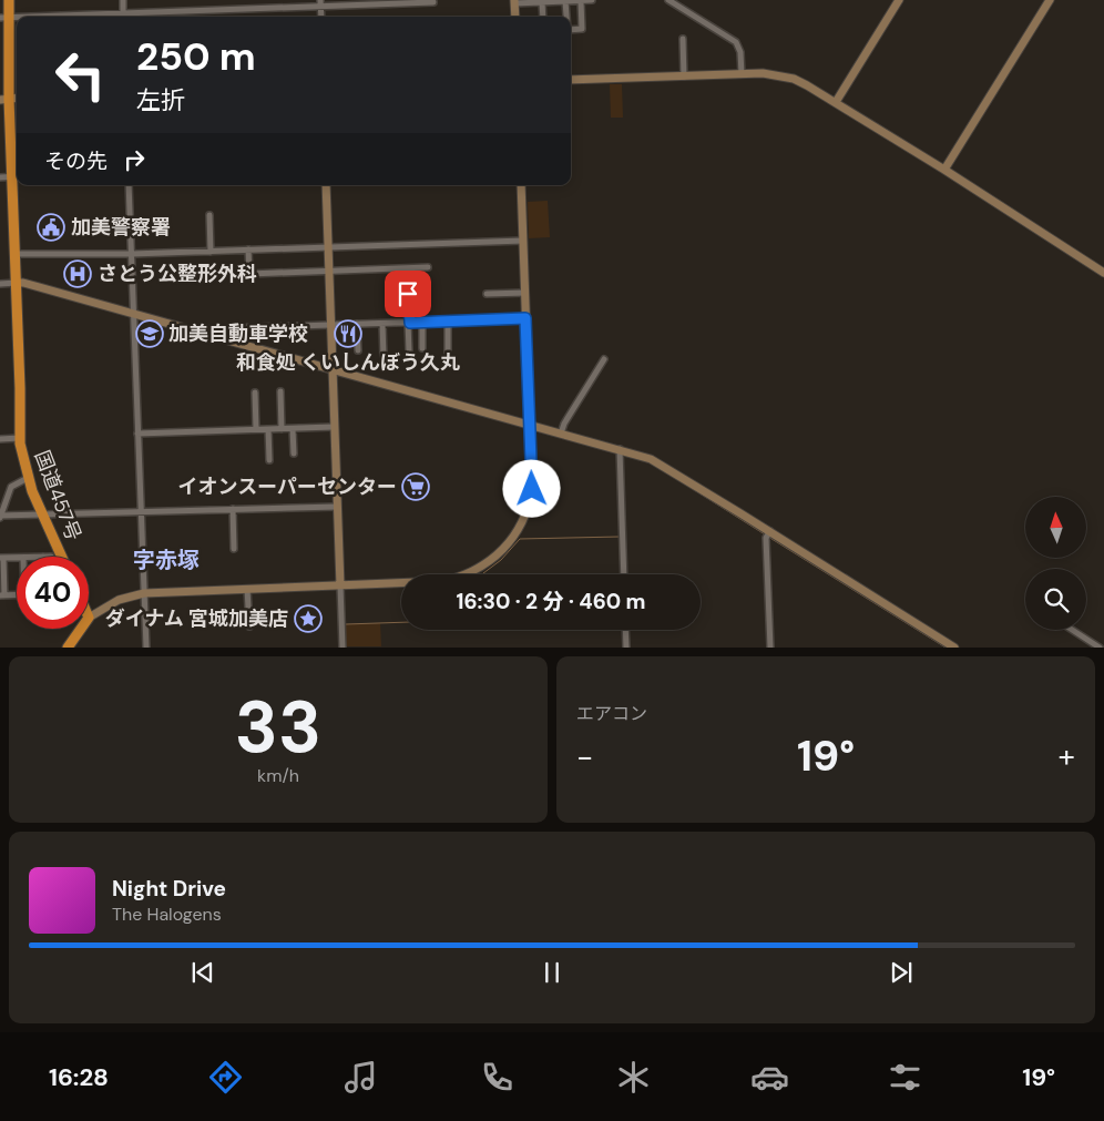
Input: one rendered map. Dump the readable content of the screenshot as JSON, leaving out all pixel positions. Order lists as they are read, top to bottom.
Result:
{
  "streets": {
    "highway": ["国道457号"]
  },
  "districts": ["字赤塚"],
  "places": {
    "public building": ["加美警察署"],
    "hospital": ["さとう公整形外科"],
    "school or university": ["加美自動車学校"],
    "restaurant": ["和食処 くいしんぼう久丸"],
    "supermarket": ["イオンスーパーセンター"],
    "place": ["ダイナム 宮城加美店"]
  },
  "north": "top",
  "page": {
    "turn": ["250 m", "左折"],
    "then": "その先",
    "limit": "40",
    "trip": "16:30 · 2 分 · 460 m",
    "tile": [
      ["33", "km/h"],
      "エアコン"
    ],
    "heat": ["−", "19°", "+"],
    "song": ["Night Drive", "The Halogens"],
    "tabs": ["16:28", "19°"]
  }
}
